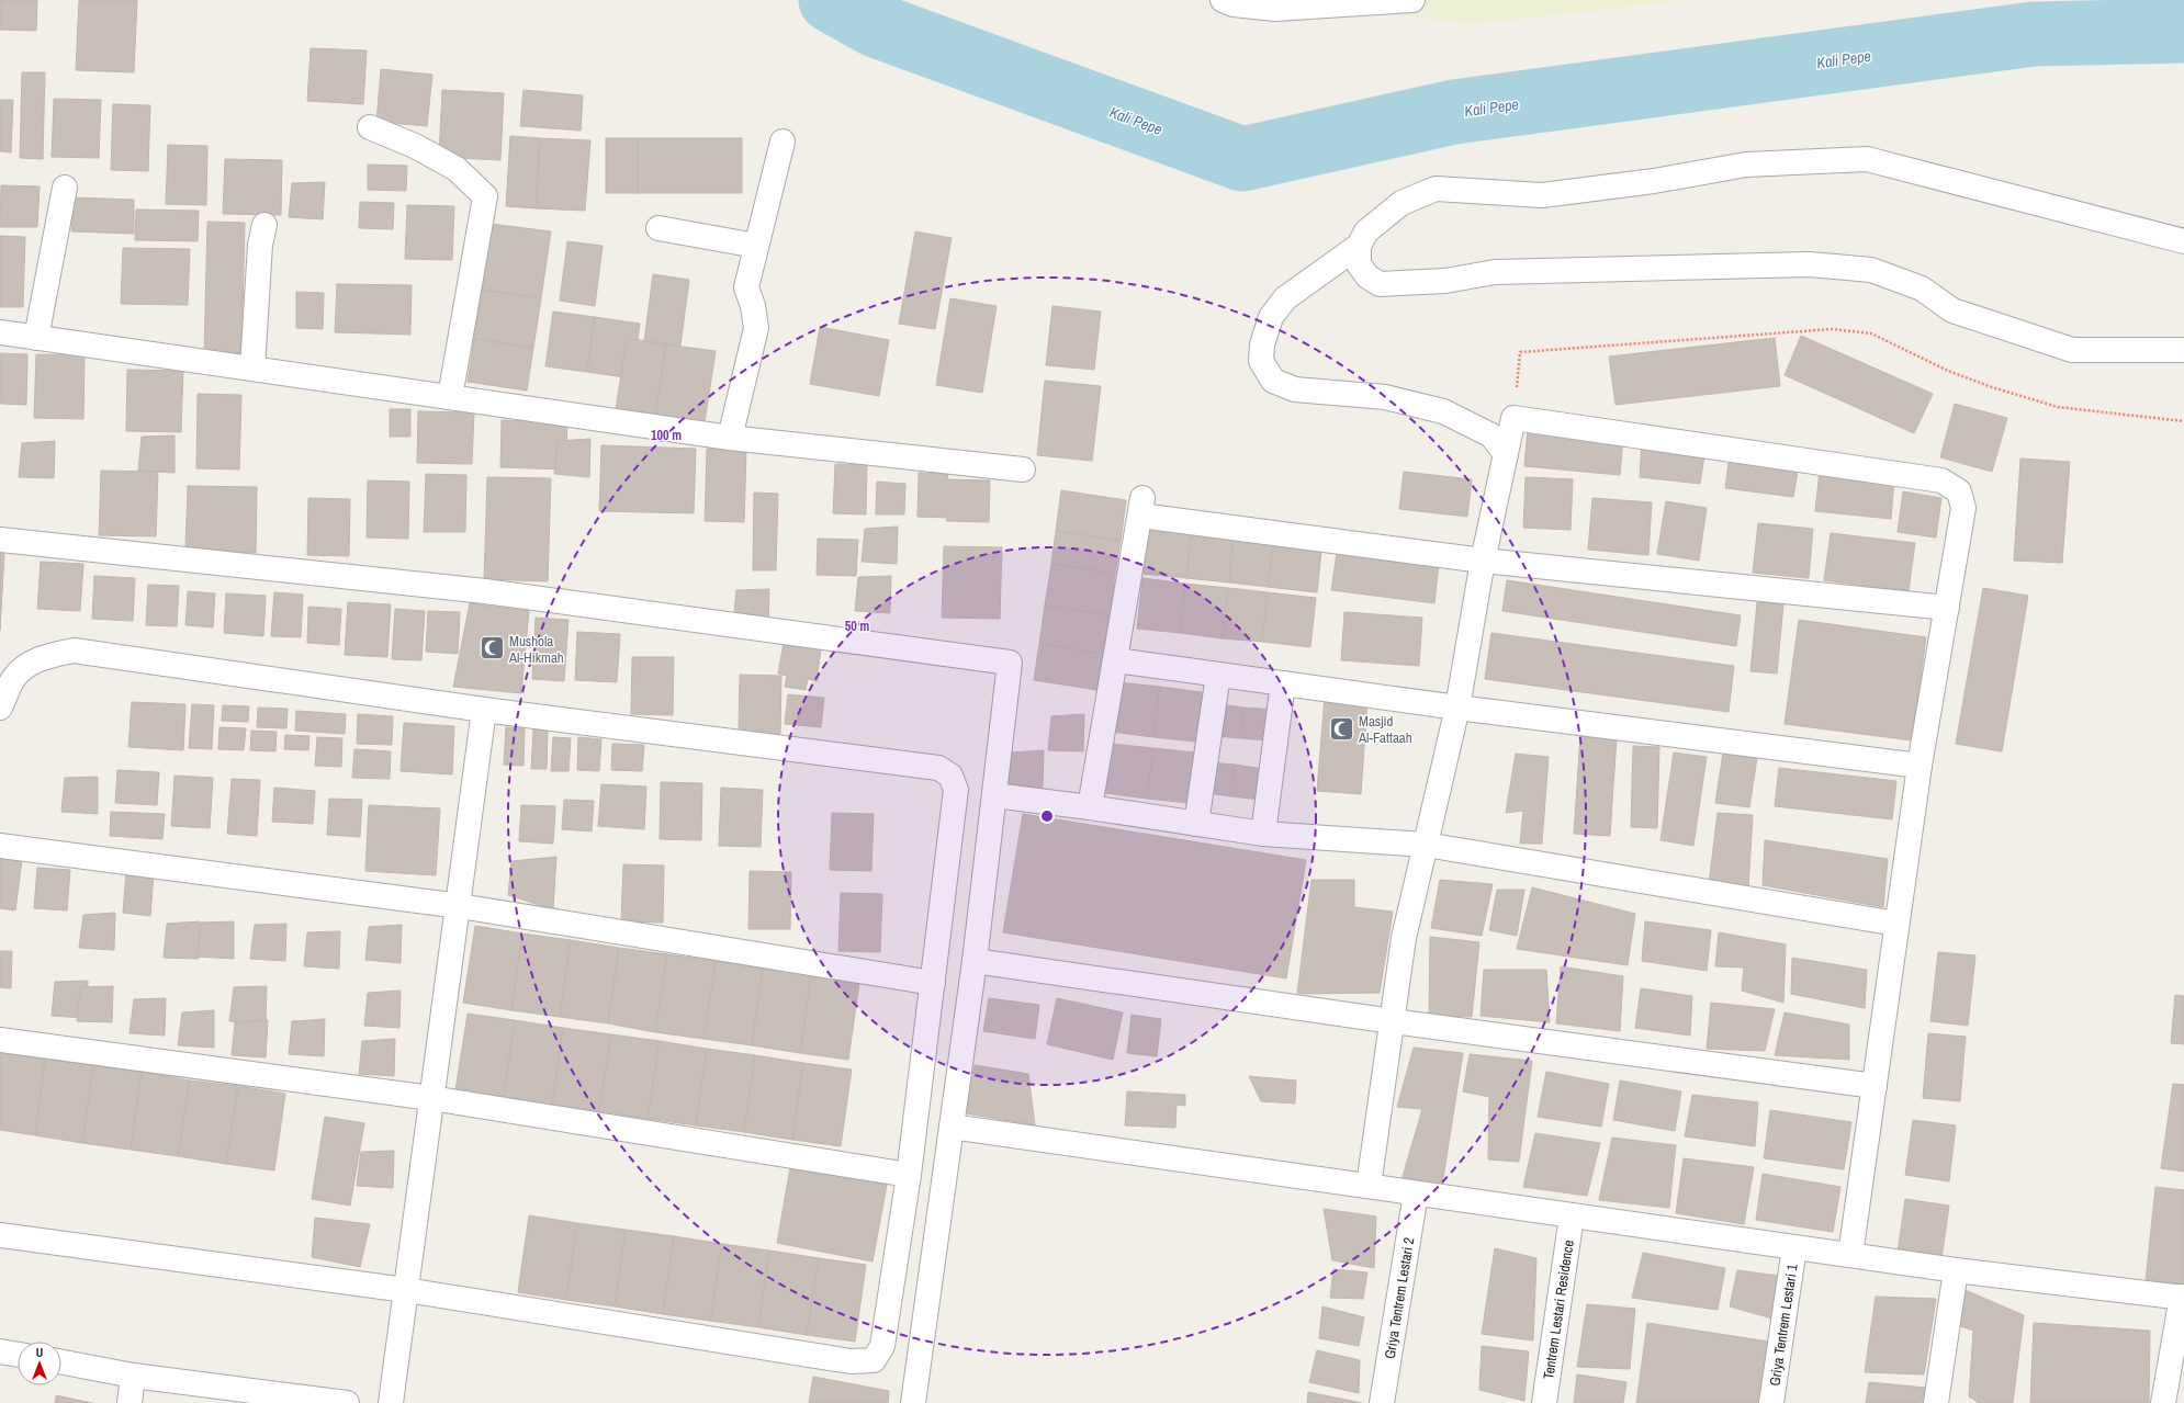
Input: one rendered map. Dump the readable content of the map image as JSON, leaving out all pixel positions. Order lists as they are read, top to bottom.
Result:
{
  "streets": {
    "street": ["Griya Tentrem Lestari 2", "Tentrem Lestari Residence", "Griya Tentrem Lestari 1"]
  },
  "water": ["Kali Pepe"],
  "places": {
    "mosque": ["Mushola Al-Hikmah", "Masjid Al-Fattaah"]
  },
  "north": "top",
  "rings": ["100 m", "50 m"]
}
